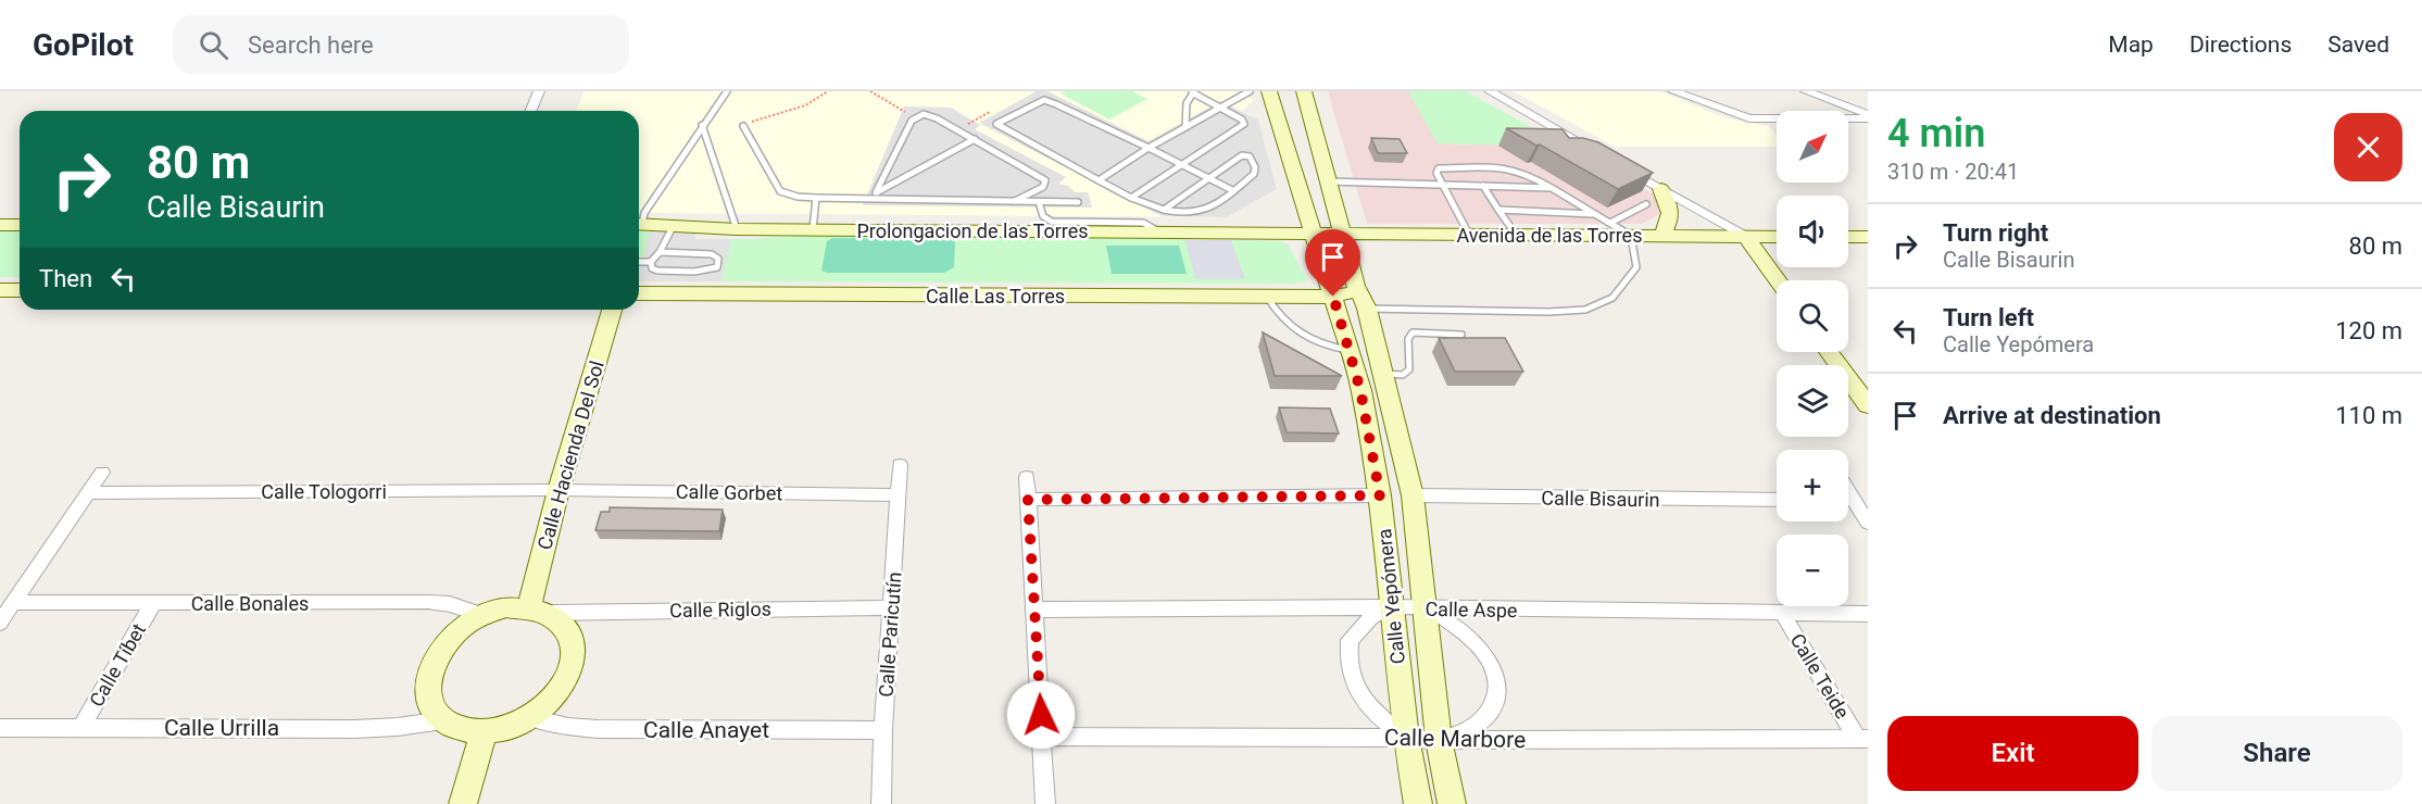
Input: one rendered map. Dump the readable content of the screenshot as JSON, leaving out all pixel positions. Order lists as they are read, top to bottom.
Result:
{
  "streets": {
    "main road": [
      "Prolongacion de las Torres",
      "Avenida de las Torres",
      "Calle Las Torres",
      "Calle Hacienda Del Sol",
      "Calle Yepómera"
    ],
    "street": [
      "Calle Tologorri",
      "Calle Gorbet",
      "Calle Bisaurin",
      "Calle Bonales",
      "Calle Riglos",
      "Calle Aspe",
      "Calle Paricutín",
      "Calle Tíbet",
      "Calle Teide",
      "Calle Urrilla",
      "Calle Anayet",
      "Calle Marbore"
    ]
  },
  "crossings": [
    ["Prolongacion de las Torres", "Avenida de las Torres"],
    ["Prolongacion de las Torres", "Calle Yepómera"],
    ["Avenida de las Torres", "Calle Yepómera"],
    ["Calle Las Torres", "Calle Yepómera"],
    ["Calle Hacienda Del Sol", "Calle Tologorri"],
    ["Calle Hacienda Del Sol", "Calle Gorbet"],
    ["Calle Hacienda Del Sol", "Calle Bonales"],
    ["Calle Hacienda Del Sol", "Calle Riglos"],
    ["Calle Hacienda Del Sol", "Calle Urrilla"],
    ["Calle Hacienda Del Sol", "Calle Anayet"],
    ["Calle Tologorri", "Calle Gorbet"],
    ["Calle Gorbet", "Calle Paricutín"],
    ["Calle Bisaurin", "Calle Yepómera"],
    ["Calle Yepómera", "Calle Aspe"],
    ["Calle Yepómera", "Calle Marbore"],
    ["Calle Bonales", "Calle Riglos"],
    ["Calle Bonales", "Calle Tíbet"],
    ["Calle Bonales", "Calle Urrilla"],
    ["Calle Bonales", "Calle Anayet"],
    ["Calle Riglos", "Calle Paricutín"],
    ["Calle Riglos", "Calle Urrilla"],
    ["Calle Riglos", "Calle Anayet"],
    ["Calle Aspe", "Calle Teide"],
    ["Calle Paricutín", "Calle Anayet"],
    ["Calle Tíbet", "Calle Urrilla"],
    ["Calle Teide", "Calle Marbore"],
    ["Calle Urrilla", "Calle Anayet"]
  ],
  "north": "top right",
  "page": {
    "header": "GoPilot",
    "search": "Search here",
    "nav": ["Map", "Directions", "Saved"],
    "heading": ["4 min", "310 m · 20:41"],
    "map_buttons": ["+", "−"],
    "turn": ["80 m", "Calle Bisaurin"],
    "list": [
      {
        "name": "Turn right",
        "note": "Calle Bisaurin",
        "value": "80 m"
      },
      {
        "name": "Turn left",
        "note": "Calle Yepómera",
        "value": "120 m"
      },
      {
        "name": "Arrive at destination",
        "value": "110 m"
      }
    ],
    "then": "Then",
    "buttons": ["Exit", "Share"]
  }
}
